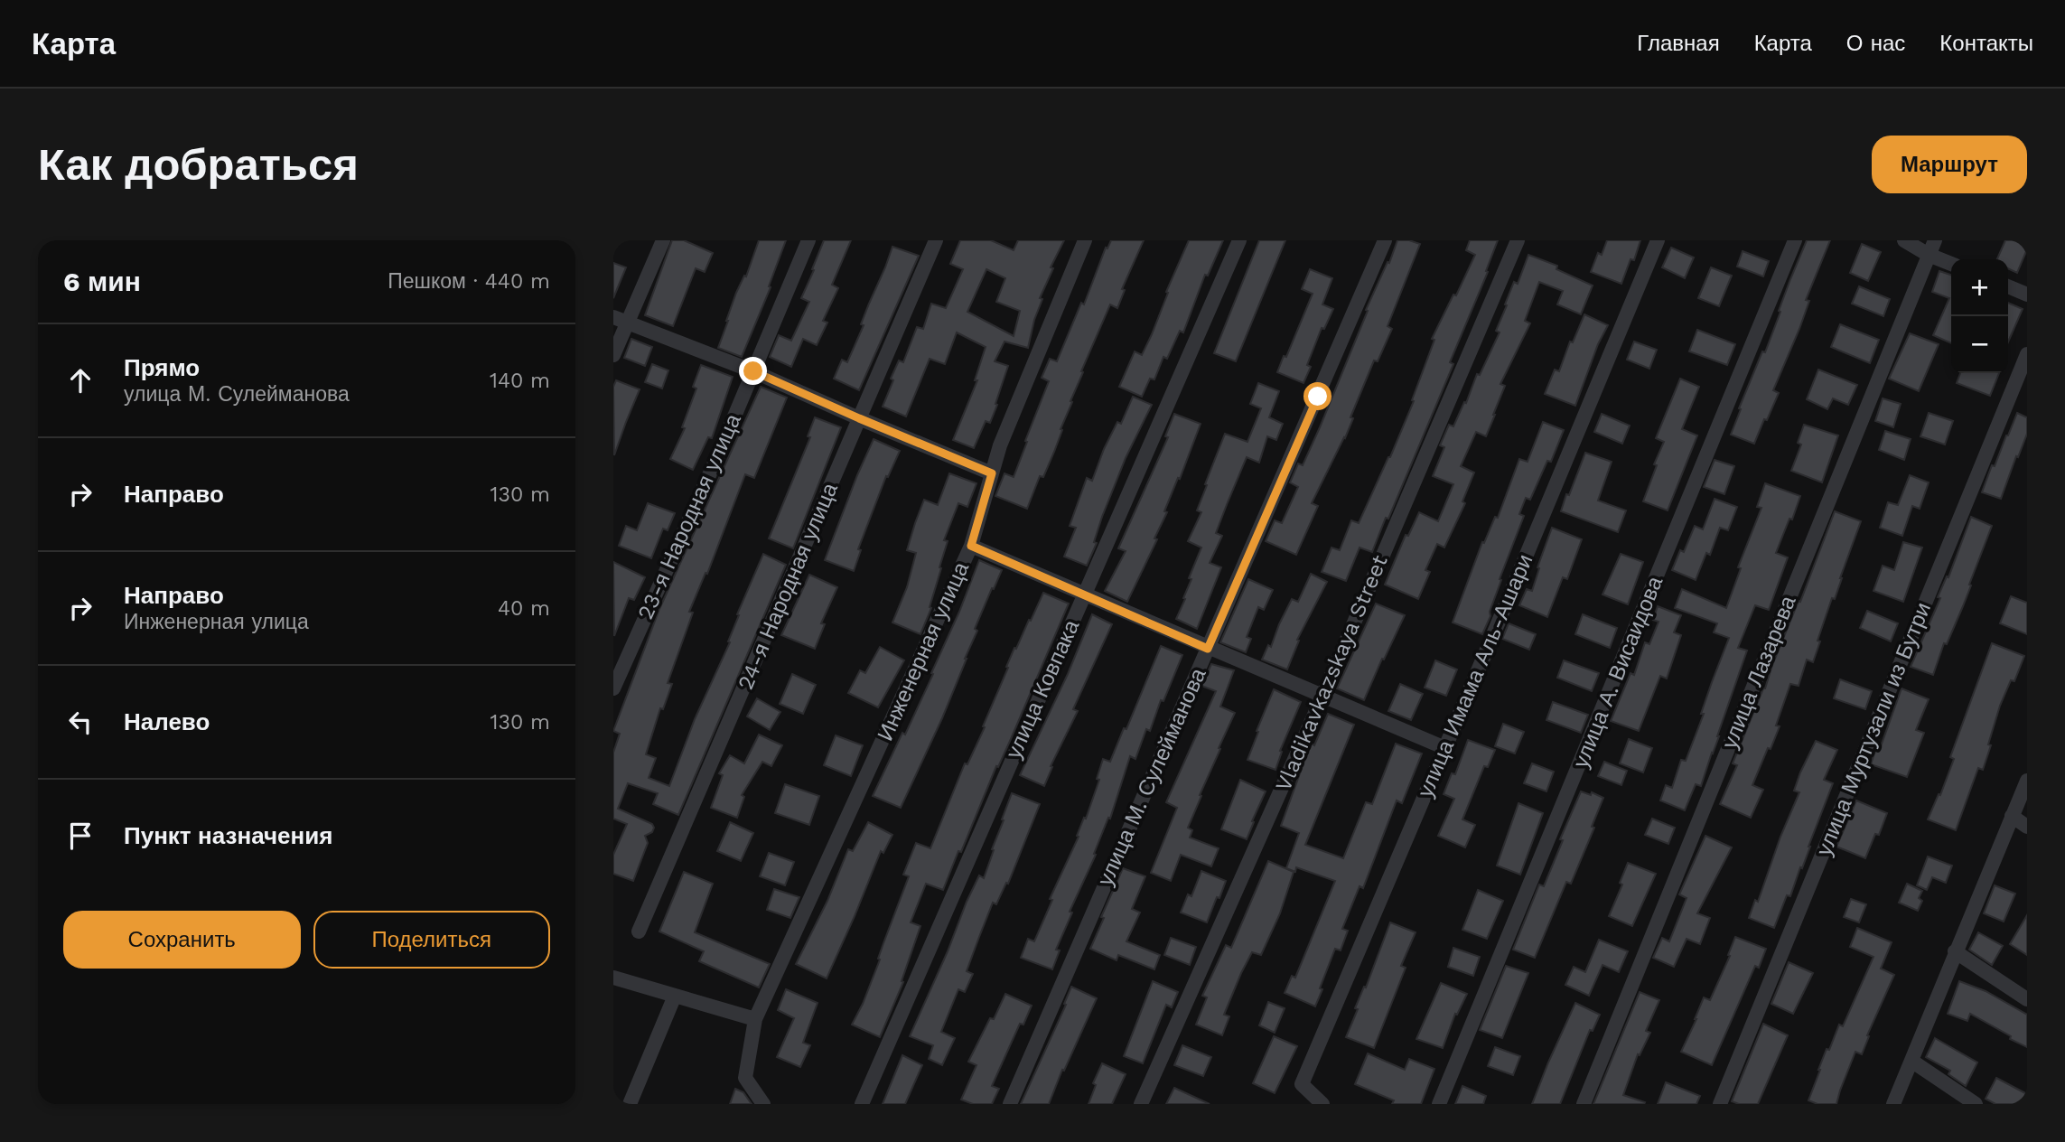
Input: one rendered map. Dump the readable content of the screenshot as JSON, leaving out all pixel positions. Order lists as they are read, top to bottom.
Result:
{
  "streets": {
    "street": [
      "23-я Народная улица",
      "24-я Народная улица",
      "Инженерная улица",
      "улица А. Висаидова",
      "улица Лазарева",
      "Vladikavkazskaya Street",
      "улица Имама Аль-Ашари",
      "улица Ковпака",
      "улица Муртузали из Бутри",
      "улица М. Сулейманова"
    ]
  },
  "page": {
    "header": "Карта",
    "nav": [
      "Главная",
      "Карта",
      "О нас",
      "Контакты"
    ],
    "buttons": [
      "Маршрут",
      ["Сохранить", "Поделиться"]
    ],
    "title": "Как добраться",
    "heading": ["6 мин", "Пешком · 440 m"],
    "map_buttons": ["+", "−"],
    "list": [
      ["Прямо", "улица М. Сулейманова", "140 m"],
      ["Направо", "130 m"],
      ["Направо", "Инженерная улица", "40 m"],
      ["Налево", "130 m"],
      "Пункт назначения"
    ]
  }
}
